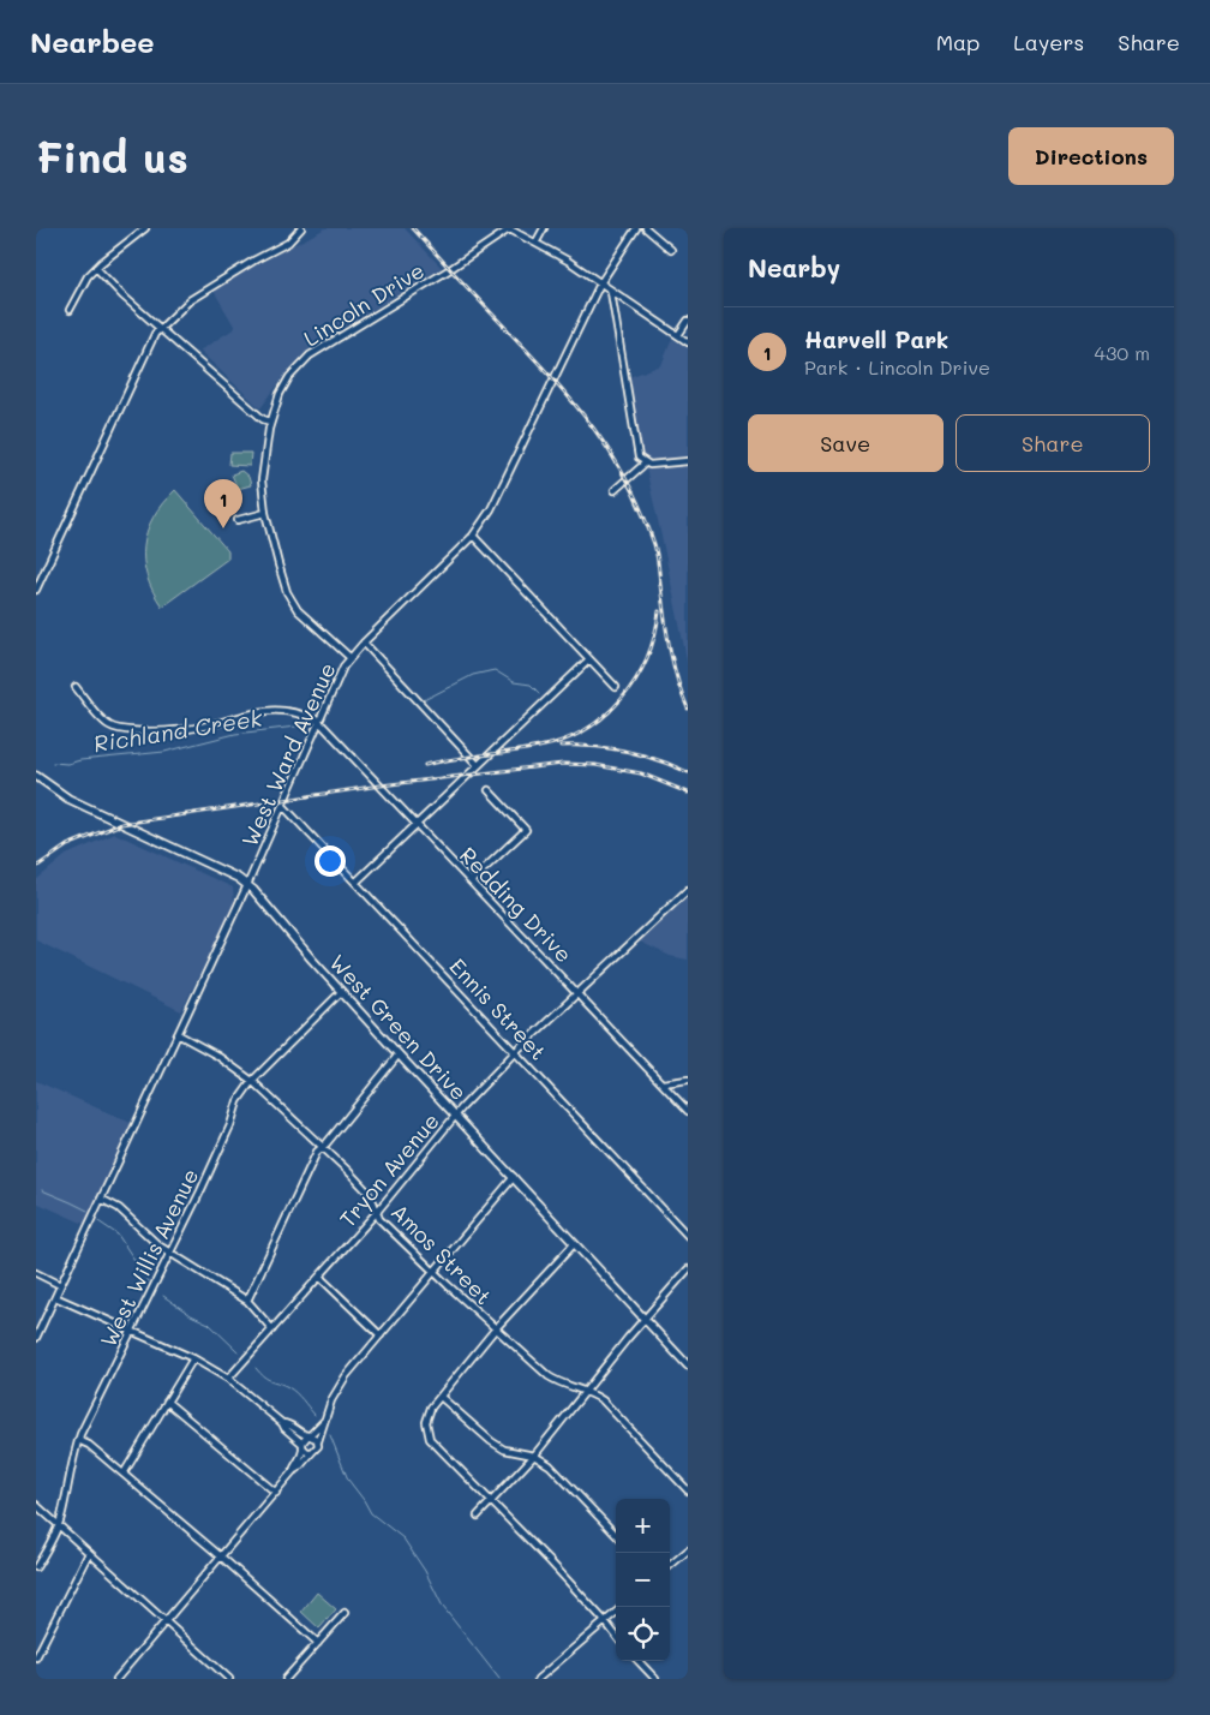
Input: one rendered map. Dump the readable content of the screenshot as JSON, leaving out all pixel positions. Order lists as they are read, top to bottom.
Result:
{
  "streets": {
    "main road": ["West Green Drive"],
    "street": [
      "Lincoln Drive",
      "West Ward Avenue",
      "Redding Drive",
      "Ennis Street",
      "Tryon Avenue",
      "Amos Street",
      "West Willis Avenue"
    ]
  },
  "crossings": [
    ["Lincoln Drive", "West Ward Avenue"],
    ["West Ward Avenue", "Redding Drive"],
    ["West Ward Avenue", "Ennis Street"],
    ["West Ward Avenue", "West Green Drive"],
    ["West Ward Avenue", "Amos Street"],
    ["Redding Drive", "Tryon Avenue"],
    ["Ennis Street", "Tryon Avenue"],
    ["West Green Drive", "Tryon Avenue"],
    ["West Green Drive", "West Willis Avenue"],
    ["Tryon Avenue", "Amos Street"],
    ["Amos Street", "West Willis Avenue"]
  ],
  "water": ["Richland Creek"],
  "page": {
    "header": "Nearbee",
    "nav": ["Map", "Layers", "Share"],
    "buttons": [
      "Directions",
      ["Save", "Share"]
    ],
    "title": "Find us",
    "heading": "Nearby",
    "list": [
      {
        "mark": "1",
        "name": "Harvell Park",
        "note": "Park · Lincoln Drive",
        "value": "430 m"
      }
    ],
    "pins": "1",
    "map_buttons": ["+", "−"]
  }
}
